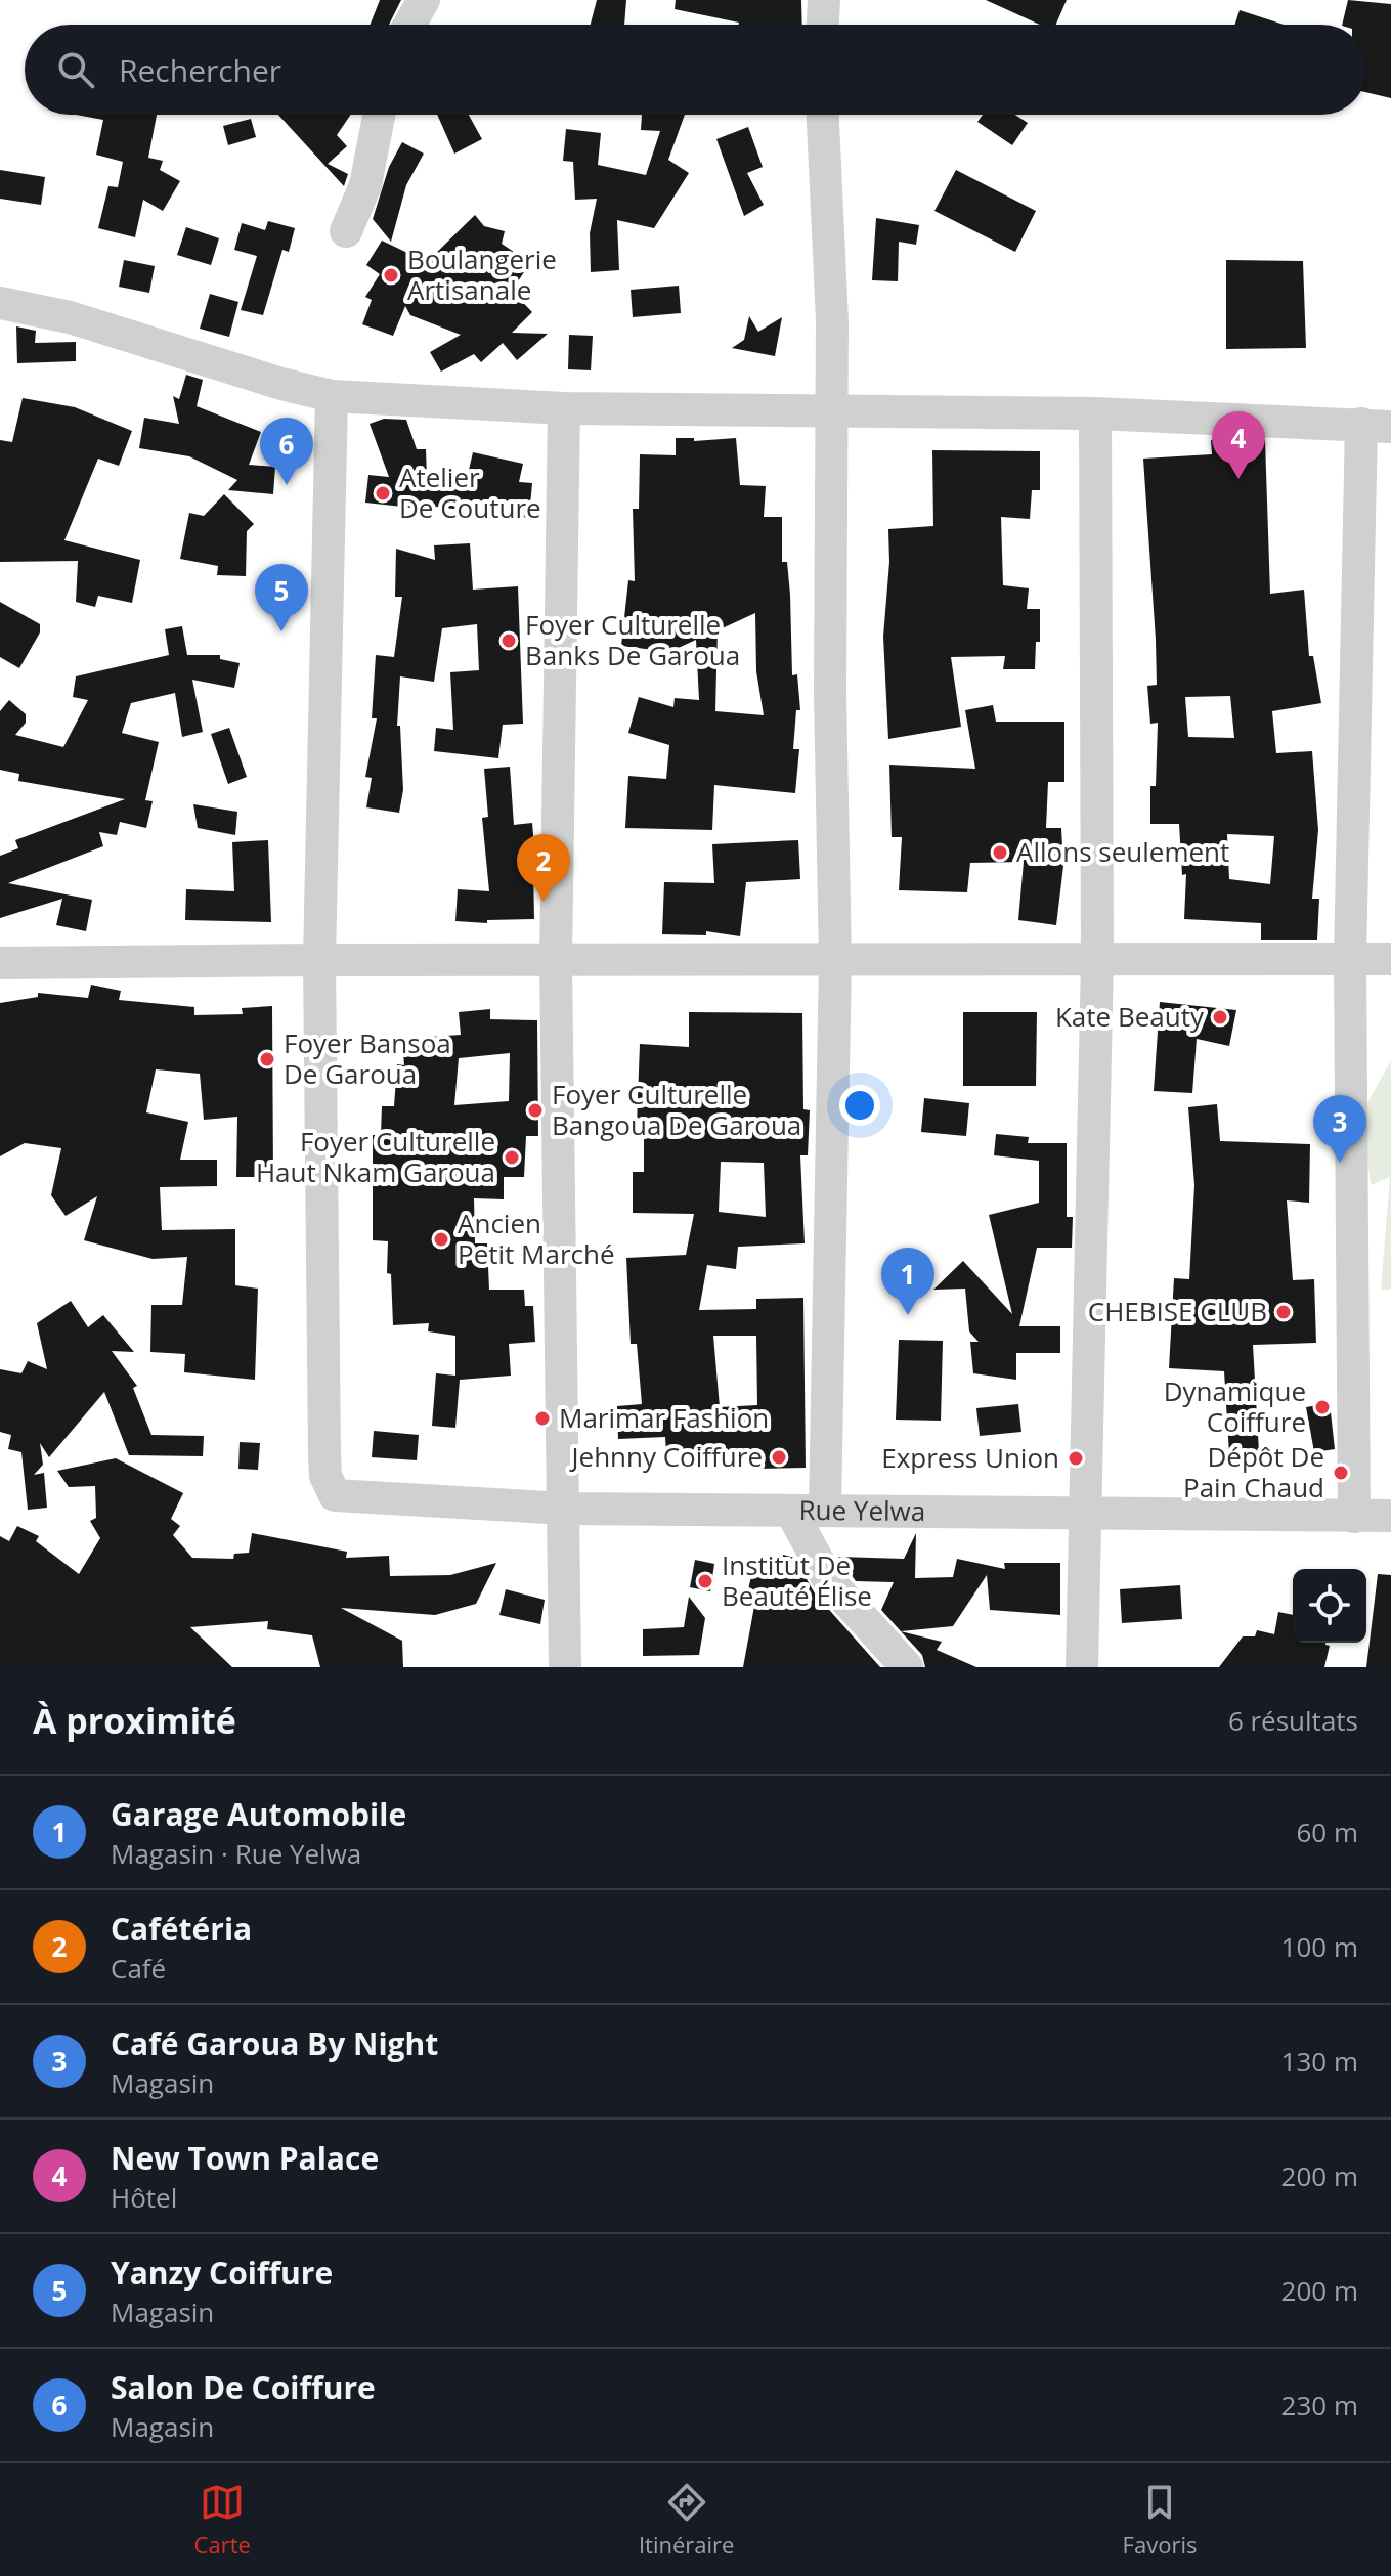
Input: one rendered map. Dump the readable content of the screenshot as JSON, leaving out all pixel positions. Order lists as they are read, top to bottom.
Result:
{
  "streets": {
    "street": ["Rue Yelwa"]
  },
  "places": [
    "Boulangerie Artisanale",
    "Atelier De Couture",
    "Foyer Culturelle Banks De Garoua",
    "Allons seulement",
    "Kate Beauty",
    "Foyer Bansoa De Garoua",
    "Foyer Culturelle Bangoua De Garoua",
    "Foyer Culturelle Haut Nkam Garoua",
    "Ancien Petit Marché",
    "CHEBISE CLUB",
    "Dynamique Coiffure",
    "Marimar Fashion",
    "Jehnny Coiffure",
    "Express Union",
    "Dépôt De Pain Chaud",
    "Institut De Beauté Élise"
  ],
  "page": {
    "search": "Rechercher",
    "pins": [
      "4",
      "6",
      "5",
      "2",
      "3",
      "1"
    ],
    "heading": ["À proximité", "6 résultats"],
    "list": [
      {
        "mark": "1",
        "name": "Garage Automobile",
        "note": "Magasin · Rue Yelwa",
        "value": "60 m"
      },
      {
        "mark": "2",
        "name": "Cafétéria",
        "note": "Café",
        "value": "100 m"
      },
      {
        "mark": "3",
        "name": "Café Garoua By Night",
        "note": "Magasin",
        "value": "130 m"
      },
      {
        "mark": "4",
        "name": "New Town Palace",
        "note": "Hôtel",
        "value": "200 m"
      },
      {
        "mark": "5",
        "name": "Yanzy Coiffure",
        "note": "Magasin",
        "value": "200 m"
      },
      {
        "mark": "6",
        "name": "Salon De Coiffure",
        "note": "Magasin",
        "value": "230 m"
      }
    ],
    "nav": ["Carte", "Itinéraire", "Favoris"]
  }
}
